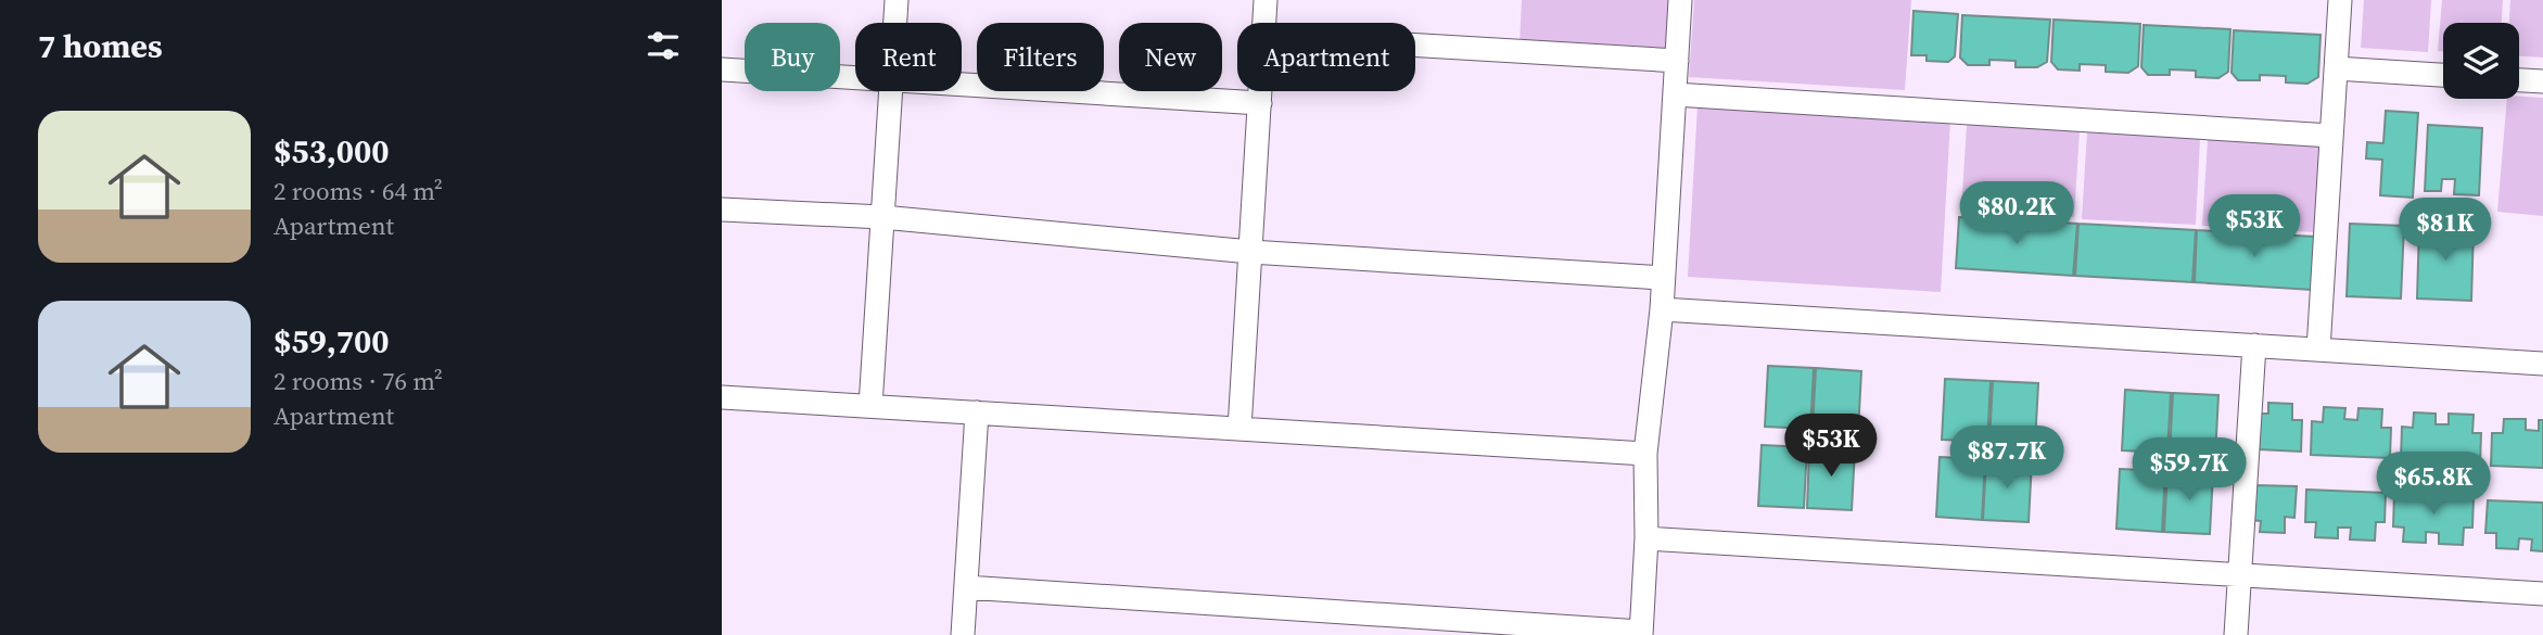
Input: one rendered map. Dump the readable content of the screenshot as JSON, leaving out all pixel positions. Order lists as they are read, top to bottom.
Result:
{
  "page": {
    "heading": "7 homes",
    "chip": [
      "Buy",
      "Rent",
      "Filters",
      "New",
      "Apartment"
    ],
    "list": [
      {
        "name": "$53,000",
        "note": "2 rooms · 64 m² · Apartment"
      },
      {
        "name": "$59,700",
        "note": "2 rooms · 76 m² · Apartment"
      }
    ],
    "price": [
      "$80.2K",
      "$53K",
      "$81K",
      "$53K",
      "$87.7K",
      "$59.7K",
      "$65.8K"
    ]
  }
}
